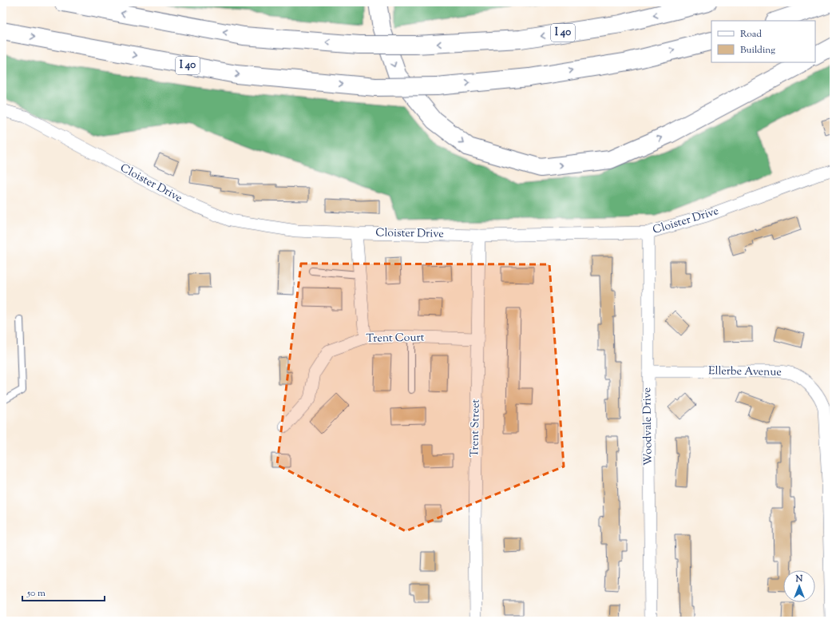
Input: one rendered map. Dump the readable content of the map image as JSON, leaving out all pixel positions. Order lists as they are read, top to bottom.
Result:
{
  "streets": {
    "highway": ["I 40"],
    "street": [
      "Cloister Drive",
      "Trent Court",
      "Ellerbe Avenue",
      "Woodvale Drive",
      "Trent Street"
    ]
  },
  "crossings": [
    ["Cloister Drive", "Woodvale Drive"],
    ["Cloister Drive", "Trent Street"],
    ["Trent Court", "Trent Street"],
    ["Ellerbe Avenue", "Woodvale Drive"]
  ],
  "legend": ["Road", "Building"],
  "scale_bar": "50 m",
  "north": "top"
}
